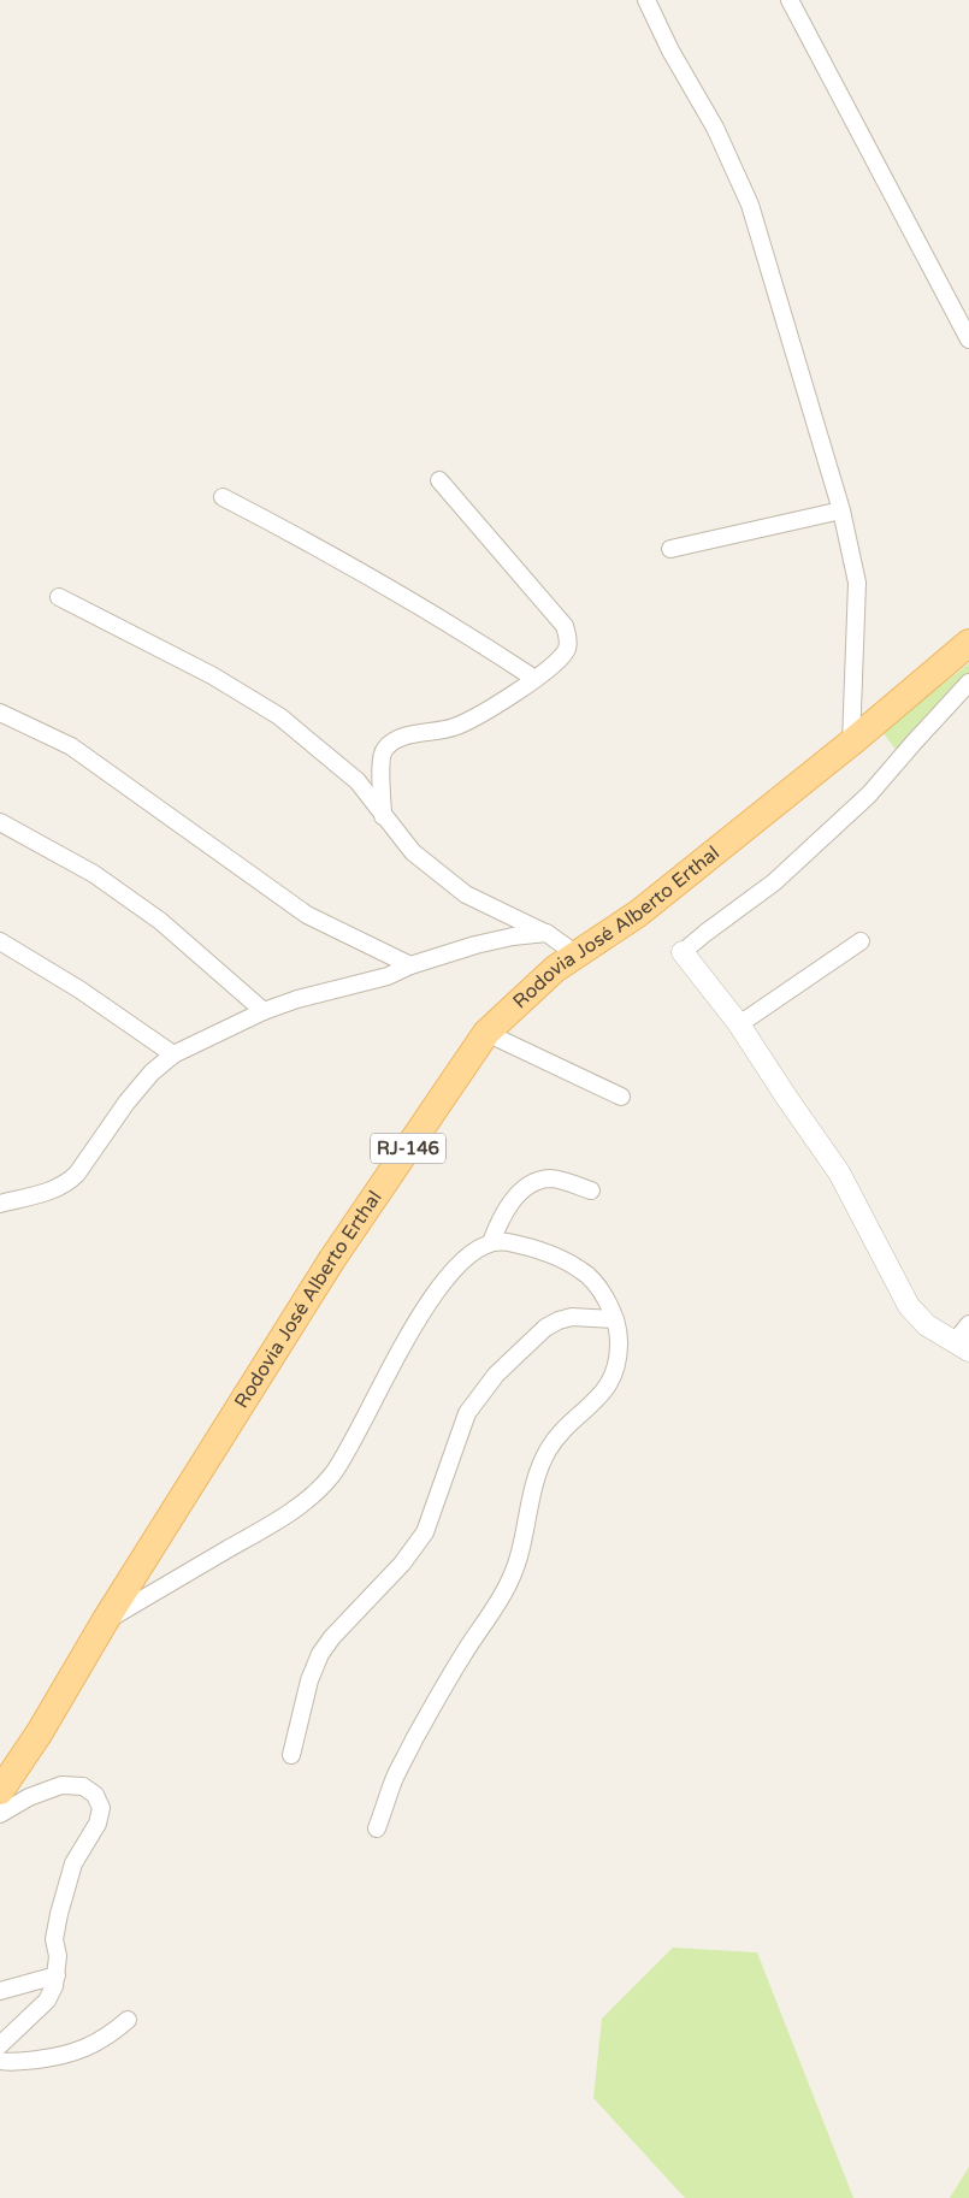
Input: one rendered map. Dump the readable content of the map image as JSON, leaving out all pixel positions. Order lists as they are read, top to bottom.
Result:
{
  "streets": {
    "main road": ["Rodovia José Alberto Erthal", "RJ-146"]
  }
}
